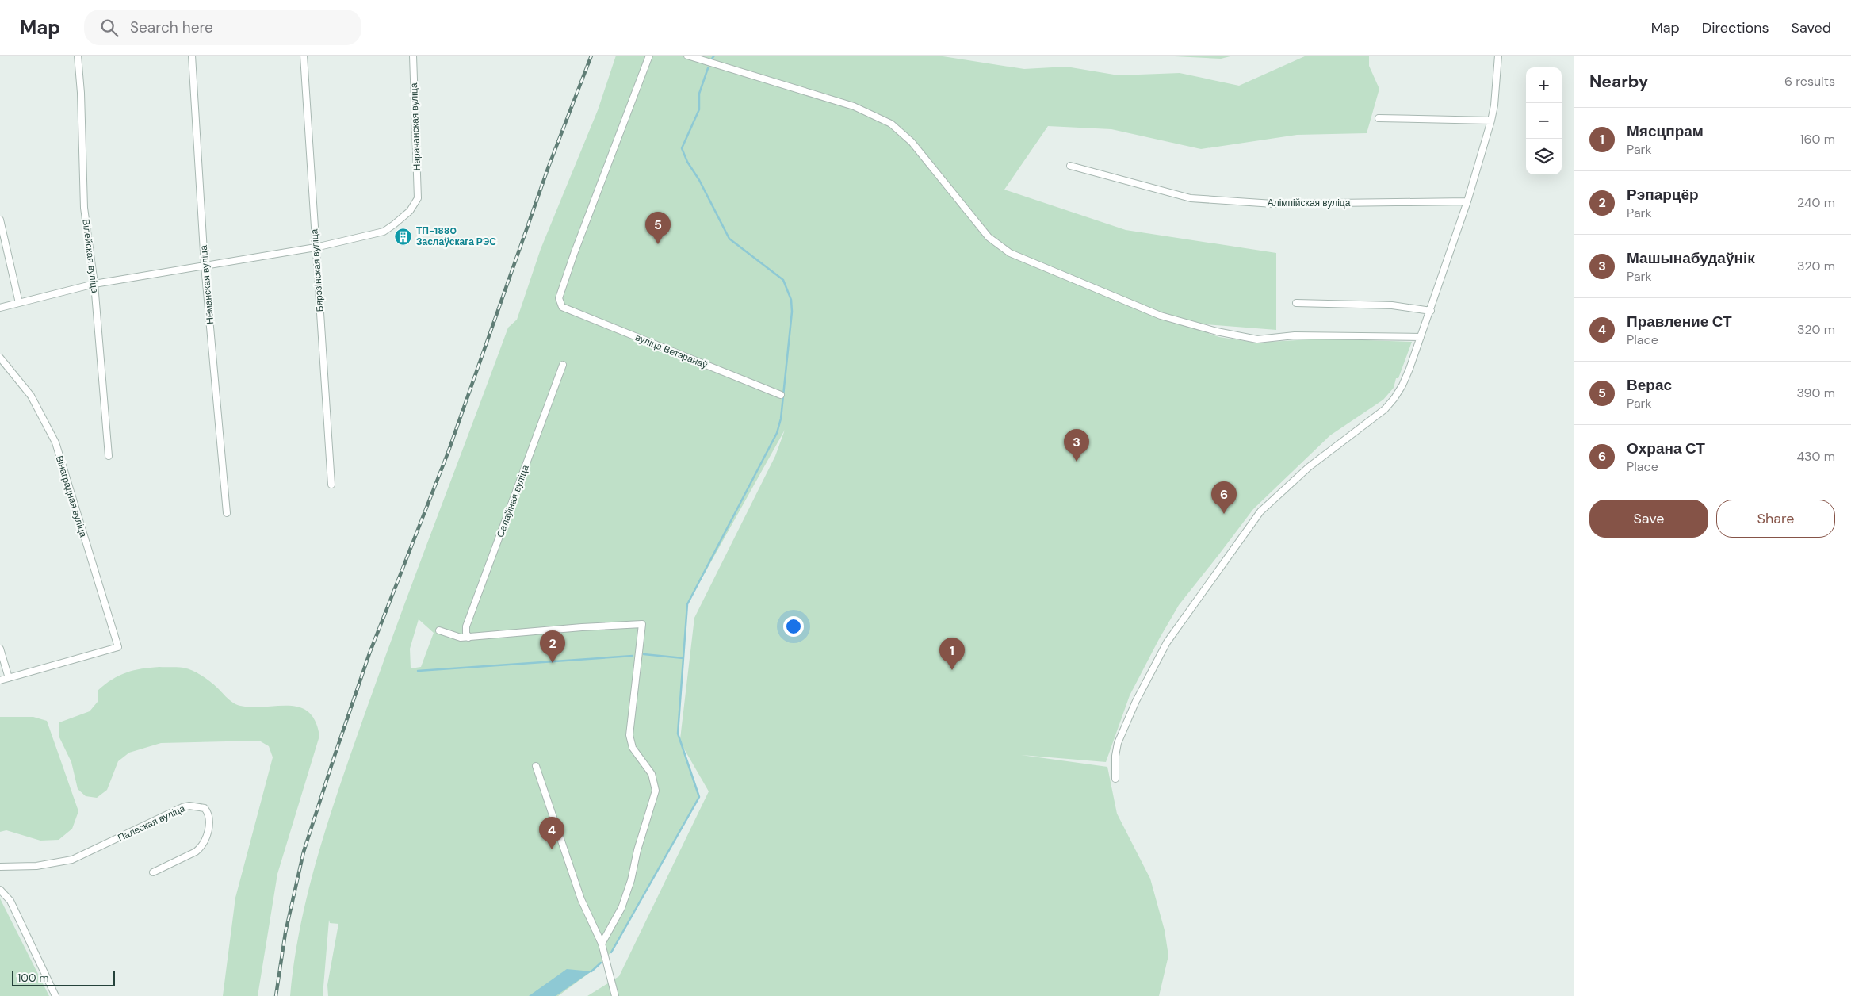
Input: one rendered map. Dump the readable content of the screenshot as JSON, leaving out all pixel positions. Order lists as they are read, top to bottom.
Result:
{
  "streets": {
    "street": [
      "Нарачанская вуліца",
      "Алімпійская вуліца",
      "Вілейская вуліца",
      "Бярэзінская вуліца",
      "Нёманская вуліца",
      "вуліца Ветэранаў",
      "Вінаградная вуліца",
      "Салаўіная вуліца",
      "Палеская вуліца"
    ]
  },
  "crossings": [
    ["Нарачанская вуліца", "Бярэзінская вуліца"]
  ],
  "places": {
    "building": ["ТП-1880 Заслаўскага РЭС"]
  },
  "scale_bar": "100 m",
  "page": {
    "header": "Map",
    "search": "Search here",
    "nav": ["Map", "Directions", "Saved"],
    "heading": ["Nearby", "6 results"],
    "map_buttons": ["+", "−"],
    "list": [
      {
        "mark": "1",
        "name": "Мясцпрам",
        "note": "Park",
        "value": "160 m"
      },
      {
        "mark": "2",
        "name": "Рэпарцёр",
        "note": "Park",
        "value": "240 m"
      },
      {
        "mark": "3",
        "name": "Машынабудаўнік",
        "note": "Park",
        "value": "320 m"
      },
      {
        "mark": "4",
        "name": "Правление СТ",
        "note": "Place",
        "value": "320 m"
      },
      {
        "mark": "5",
        "name": "Верас",
        "note": "Park",
        "value": "390 m"
      },
      {
        "mark": "6",
        "name": "Охрана СТ",
        "note": "Place",
        "value": "430 m"
      }
    ],
    "pins": [
      "5",
      "3",
      "6",
      "2",
      "1",
      "4"
    ],
    "buttons": ["Save", "Share"],
    "scale": "100 m"
  }
}
